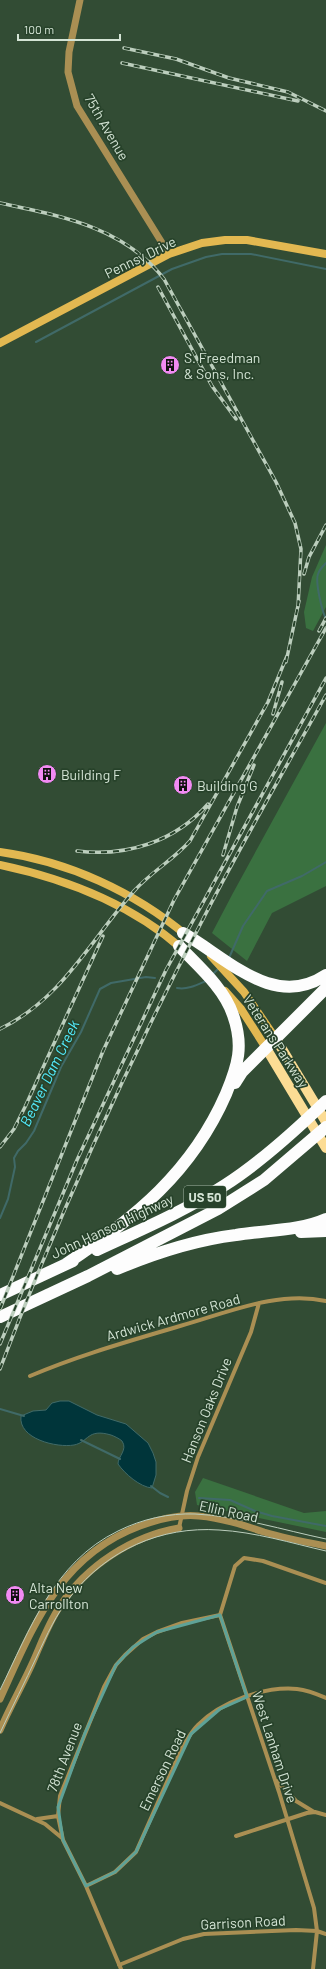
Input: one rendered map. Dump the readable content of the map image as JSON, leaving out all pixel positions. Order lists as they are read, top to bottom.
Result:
{
  "streets": {
    "highway": ["US 50", "John Hanson Highway"],
    "main road": ["Pennsy Drive", "Veterans Parkway"],
    "street": [
      "75th Avenue",
      "Ardwick Ardmore Road",
      "Hanson Oaks Drive",
      "Ellin Road",
      "West Lanham Drive",
      "78th Avenue",
      "Emerson Road",
      "Garrison Road"
    ]
  },
  "crossings": [
    ["75th Avenue", "Pennsy Drive"],
    ["Ardwick Ardmore Road", "Hanson Oaks Drive"],
    ["Hanson Oaks Drive", "Ellin Road"],
    ["West Lanham Drive", "78th Avenue"],
    ["West Lanham Drive", "Emerson Road"],
    ["West Lanham Drive", "Garrison Road"],
    ["78th Avenue", "Emerson Road"],
    ["78th Avenue", "Garrison Road"]
  ],
  "water": ["Beaver Dam Creek"],
  "places": {
    "building": [
      "S. Freedman & Sons, Inc.",
      "Building F",
      "Building G",
      "Alta New Carrollton"
    ]
  },
  "scale_bar": "100 m"
}
